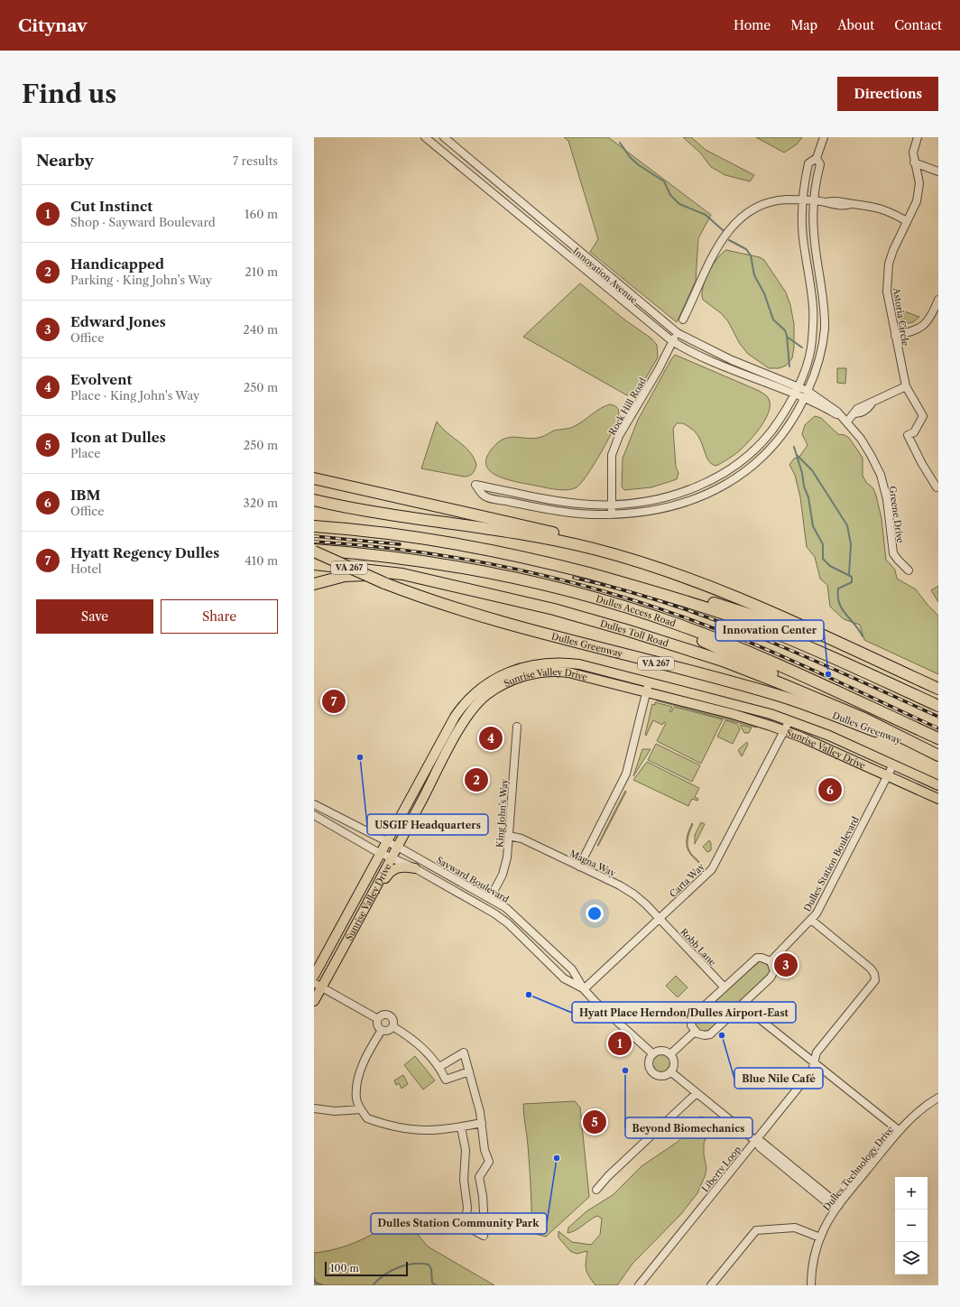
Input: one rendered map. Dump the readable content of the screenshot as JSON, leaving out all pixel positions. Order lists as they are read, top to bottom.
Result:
{
  "streets": {
    "highway": [
      "VA 267",
      "Dulles Access Road",
      "Dulles Toll Road",
      "Dulles Greenway"
    ],
    "main road": ["Sunrise Valley Drive"],
    "street": [
      "Innovation Avenue",
      "Astoria Circle",
      "Rock Hill Road",
      "Greene Drive",
      "King John's Way",
      "Magna Way",
      "Dulles Station Boulevard",
      "Sayward Boulevard",
      "Carta Way",
      "Robb Lane",
      "Dulles Technology Drive",
      "Liberty Loop"
    ]
  },
  "crossings": [
    ["Innovation Avenue", "Rock Hill Road"],
    ["Innovation Avenue", "Greene Drive"],
    ["Dulles Access Road", "Dulles Greenway"],
    ["Dulles Toll Road", "Dulles Greenway"],
    ["Sunrise Valley Drive", "Dulles Station Boulevard"],
    ["Sunrise Valley Drive", "Sayward Boulevard"],
    ["Sunrise Valley Drive", "Carta Way"],
    ["King John's Way", "Magna Way"],
    ["King John's Way", "Sayward Boulevard"],
    ["Magna Way", "Carta Way"],
    ["Magna Way", "Robb Lane"],
    ["Dulles Station Boulevard", "Liberty Loop"],
    ["Sayward Boulevard", "Carta Way"],
    ["Carta Way", "Robb Lane"]
  ],
  "places": [
    "Innovation Center",
    "USGIF Headquarters",
    "Hyatt Place Herndon/Dulles Airport-East",
    "Blue Nile Café",
    "Beyond Biomechanics",
    "Dulles Station Community Park"
  ],
  "scale_bar": "100 m",
  "page": {
    "header": "Citynav",
    "nav": [
      "Home",
      "Map",
      "About",
      "Contact"
    ],
    "buttons": [
      "Directions",
      ["Save", "Share"]
    ],
    "title": "Find us",
    "heading": ["Nearby", "7 results"],
    "list": [
      {
        "mark": "1",
        "name": "Cut Instinct",
        "note": "Shop · Sayward Boulevard",
        "value": "160 m"
      },
      {
        "mark": "2",
        "name": "Handicapped",
        "note": "Parking · King John's Way",
        "value": "210 m"
      },
      {
        "mark": "3",
        "name": "Edward Jones",
        "note": "Office",
        "value": "240 m"
      },
      {
        "mark": "4",
        "name": "Evolvent",
        "note": "Place · King John's Way",
        "value": "250 m"
      },
      {
        "mark": "5",
        "name": "Icon at Dulles",
        "note": "Place",
        "value": "250 m"
      },
      {
        "mark": "6",
        "name": "IBM",
        "note": "Office",
        "value": "320 m"
      },
      {
        "mark": "7",
        "name": "Hyatt Regency Dulles",
        "note": "Hotel",
        "value": "410 m"
      }
    ],
    "pins": [
      "7",
      "4",
      "2",
      "6",
      "3",
      "1",
      "5"
    ],
    "map_buttons": ["+", "−"],
    "scale": "100 m"
  }
}
